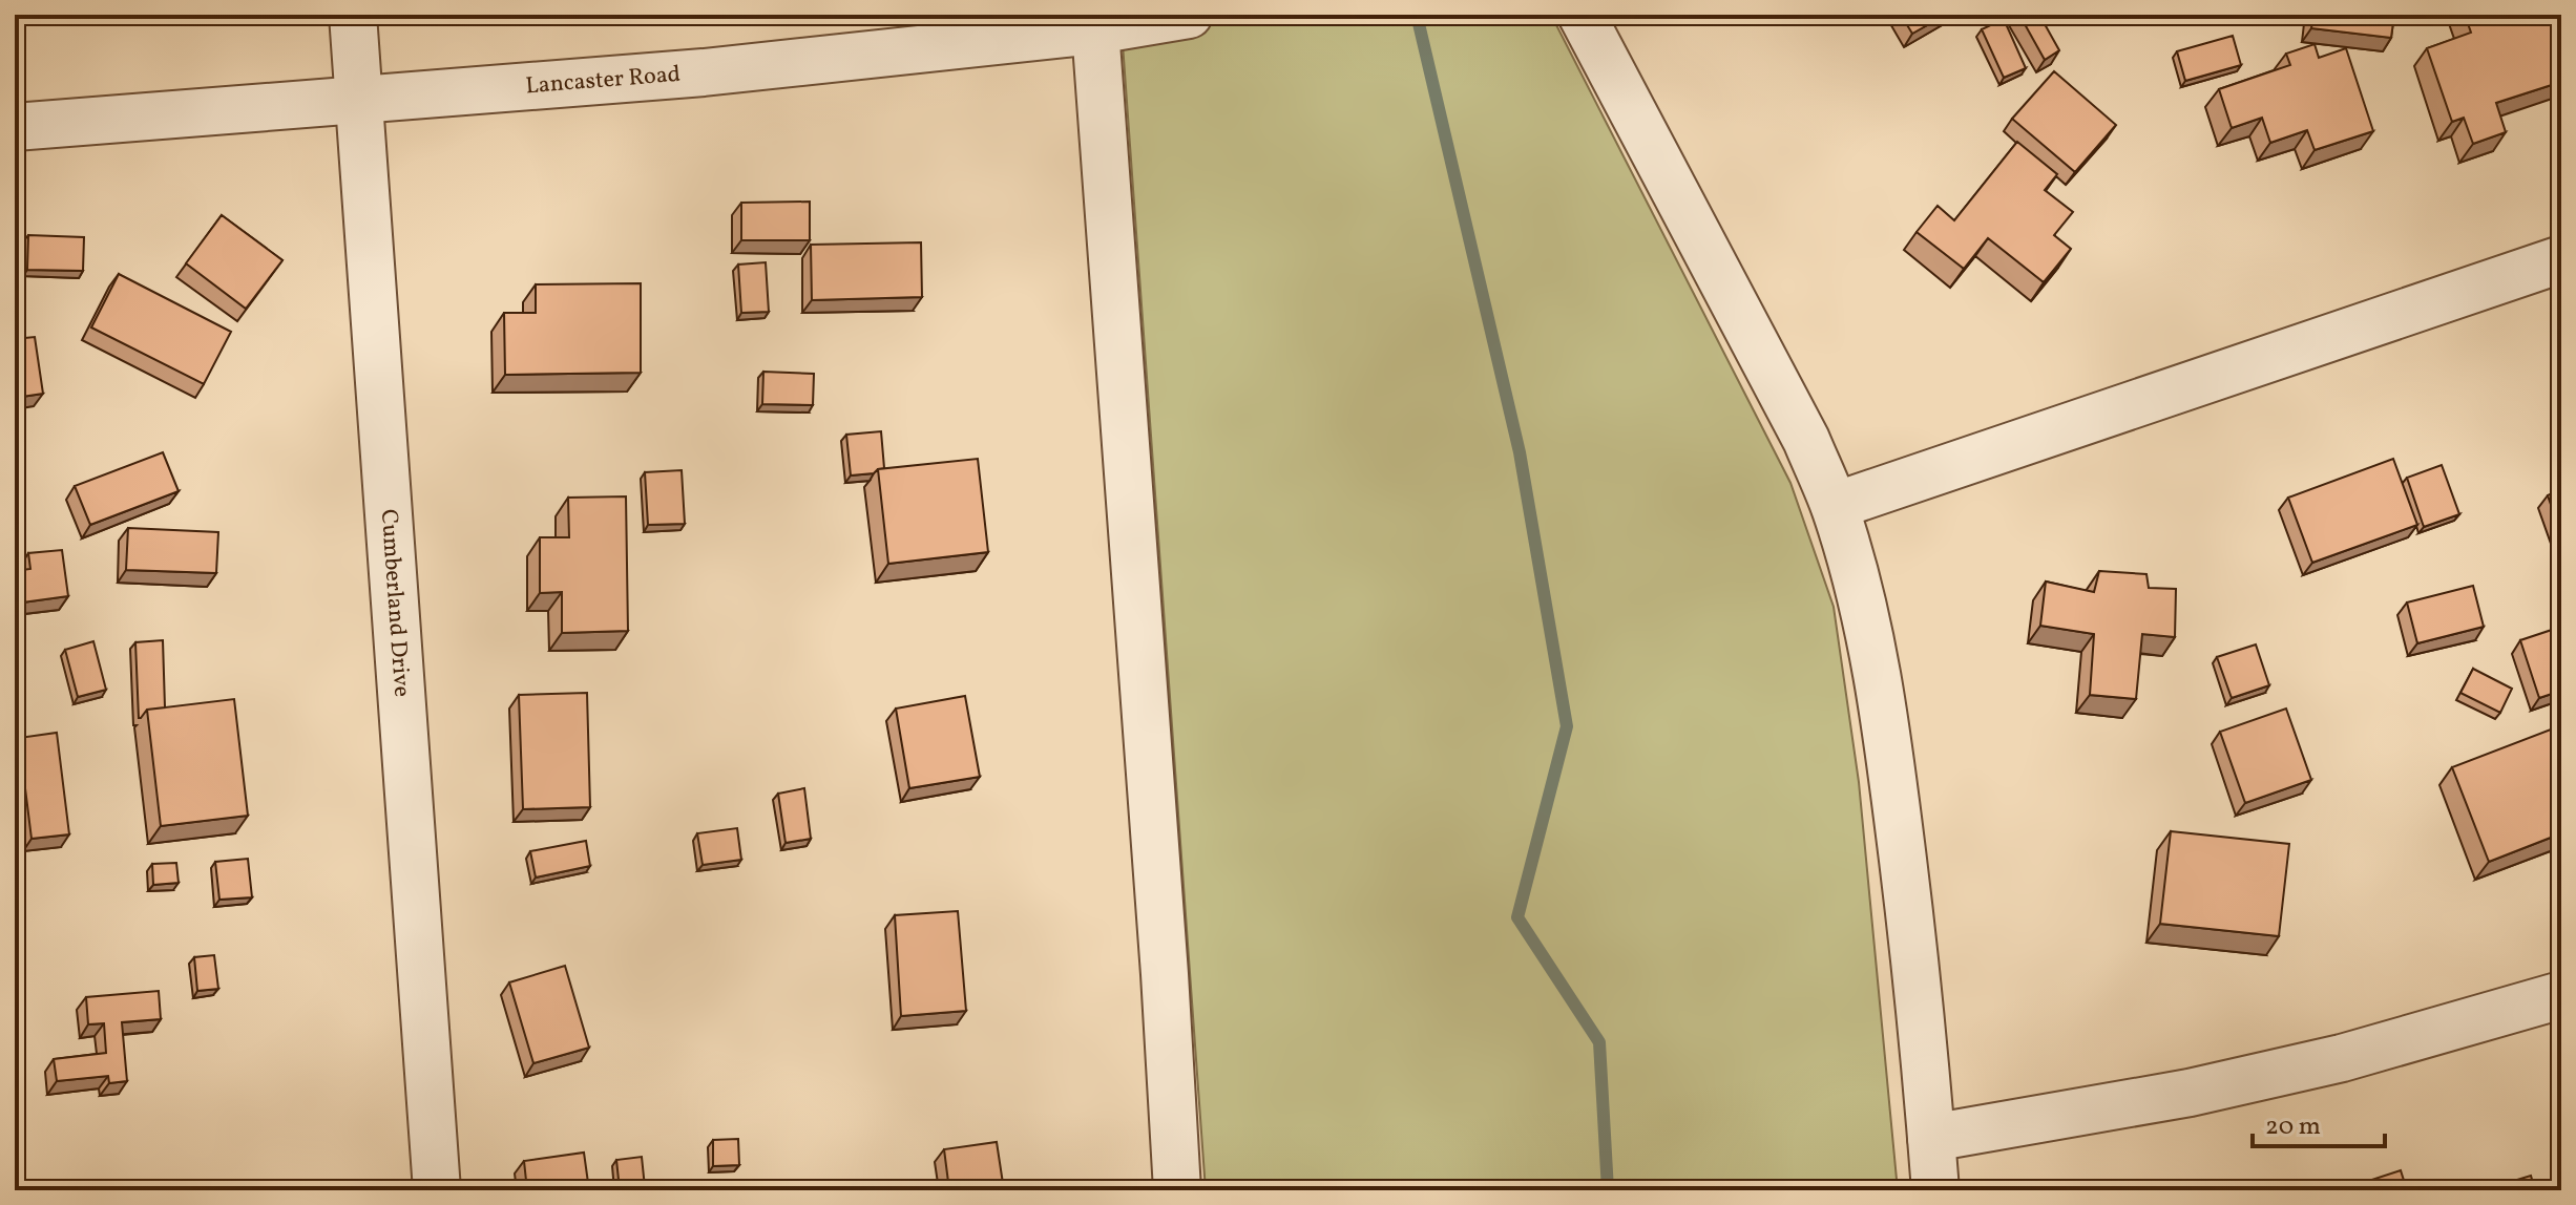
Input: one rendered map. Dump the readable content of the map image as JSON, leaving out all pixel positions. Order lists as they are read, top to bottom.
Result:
{
  "streets": {
    "street": ["Lancaster Road", "Cumberland Drive"]
  },
  "crossings": [
    ["Lancaster Road", "Cumberland Drive"]
  ],
  "scale_bar": "20 m"
}
